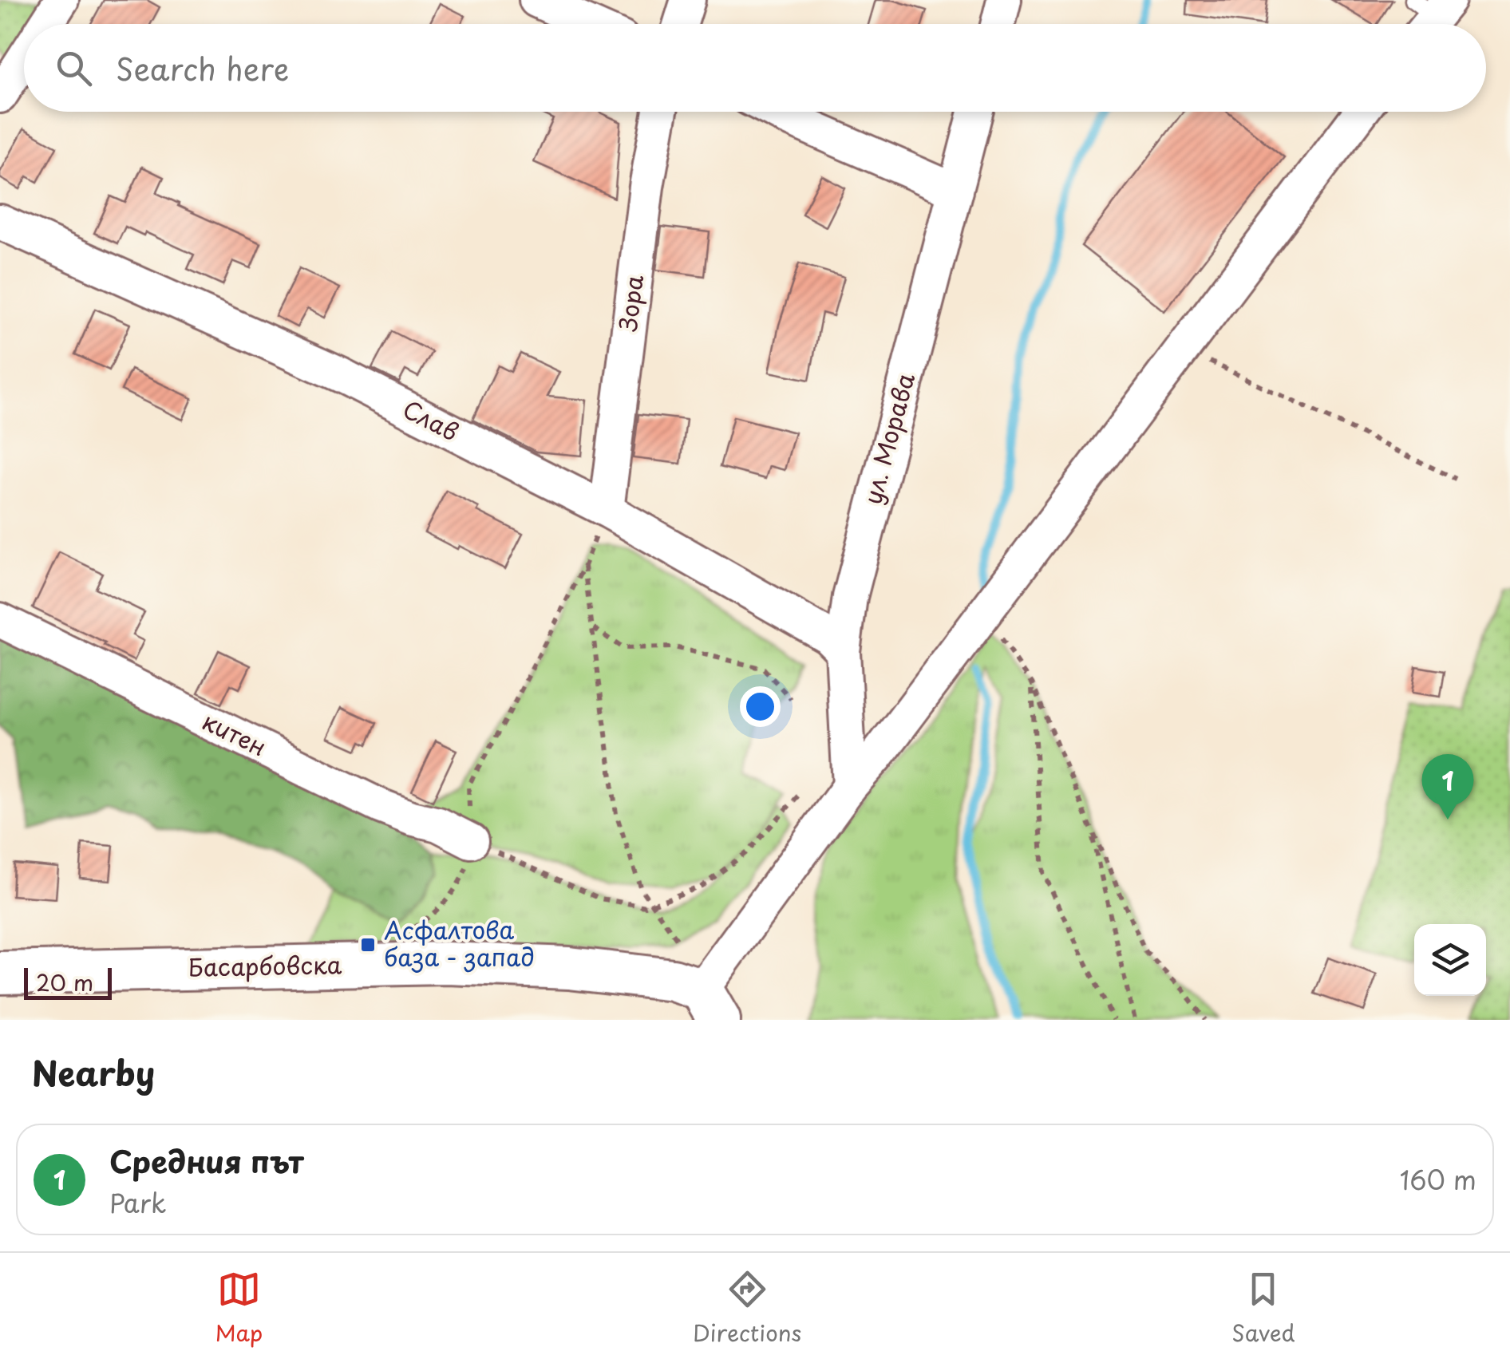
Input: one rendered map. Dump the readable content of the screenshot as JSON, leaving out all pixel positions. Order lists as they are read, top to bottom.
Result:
{
  "streets": {
    "street": [
      "Зора",
      "Слав",
      "ул. Морава",
      "китен",
      "Басарбовска"
    ]
  },
  "crossings": [
    ["Зора", "Слав"],
    ["Слав", "ул. Морава"]
  ],
  "places": {
    "transit": ["Асфалтова база - запад"]
  },
  "scale_bar": "20 m",
  "page": {
    "search": "Search here",
    "pins": "1",
    "scale": "20 m",
    "heading": "Nearby",
    "list": [
      {
        "mark": "1",
        "name": "Средния път",
        "note": "Park",
        "value": "160 m"
      }
    ],
    "nav": ["Map", "Directions", "Saved"]
  }
}
